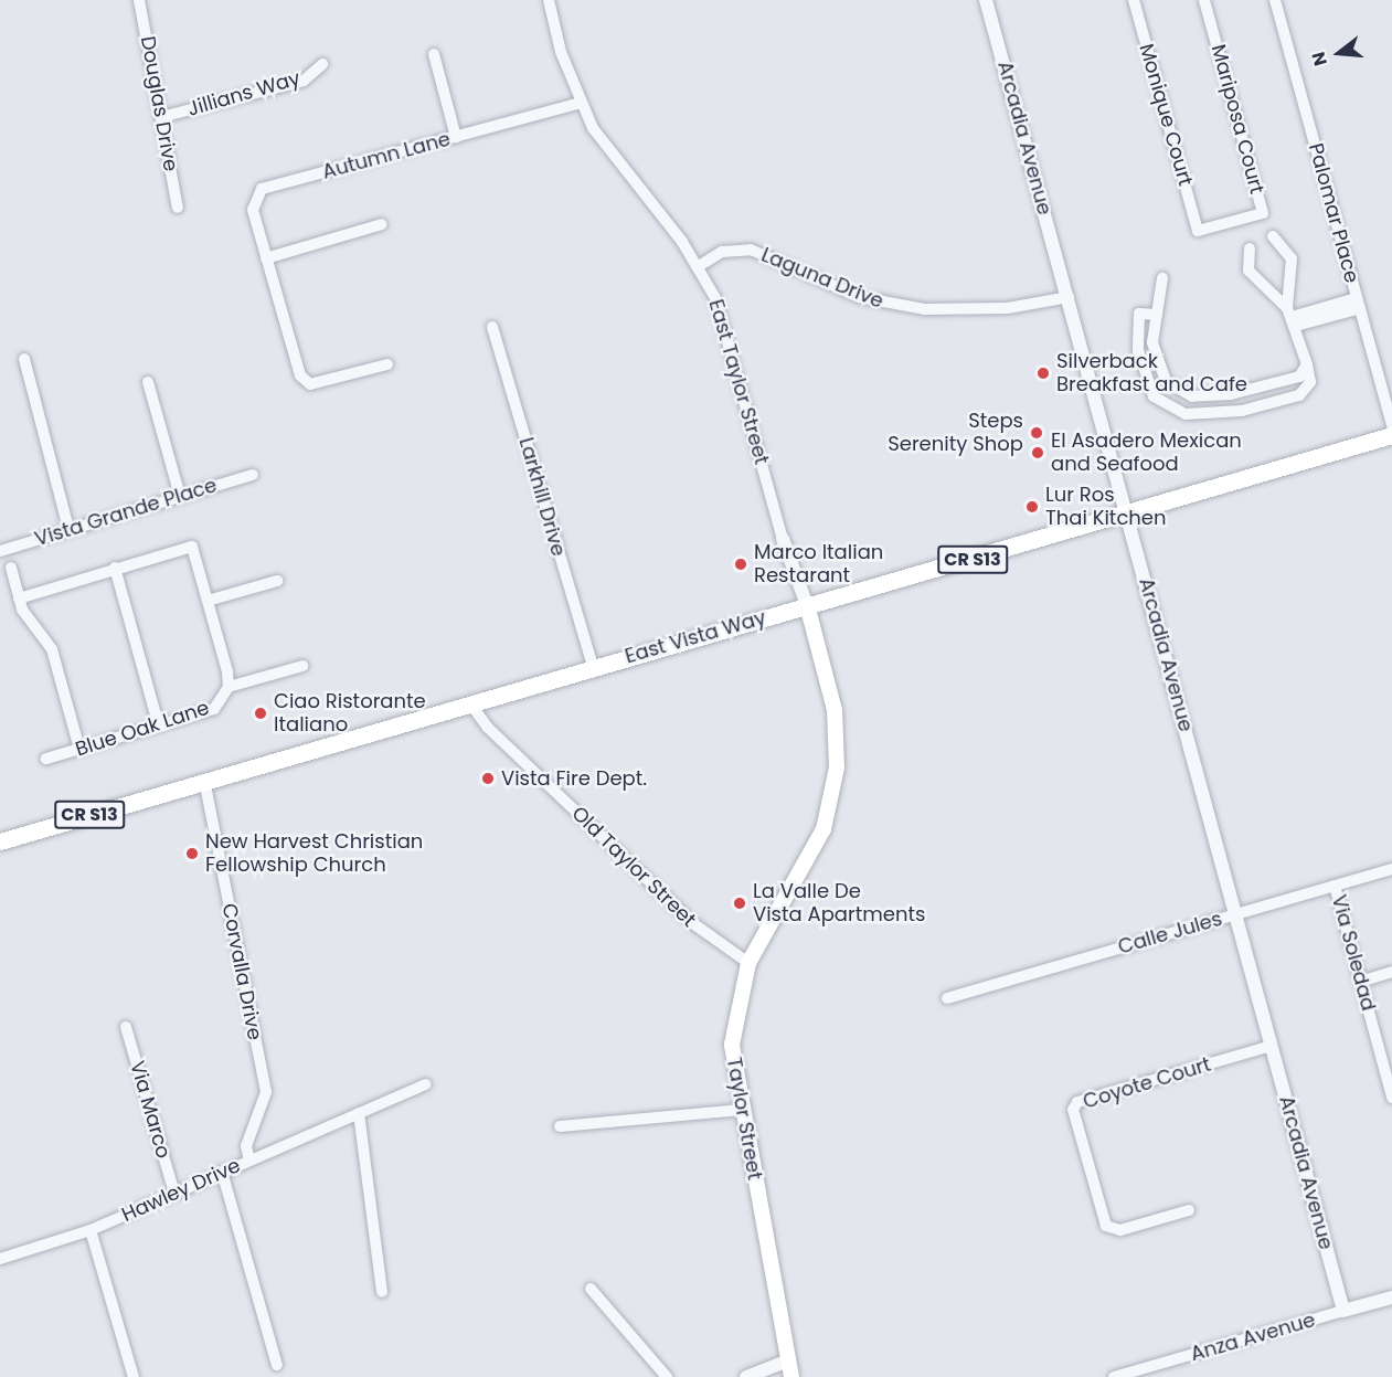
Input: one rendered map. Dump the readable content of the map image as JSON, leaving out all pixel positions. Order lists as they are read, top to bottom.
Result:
{
  "streets": {
    "main road": ["CR S13", "East Vista Way", "Taylor Street"],
    "street": [
      "Jillians Way",
      "Douglas Drive",
      "Monique Court",
      "Mariposa Court",
      "Arcadia Avenue",
      "Autumn Lane",
      "Palomar Place",
      "Laguna Drive",
      "East Taylor Street",
      "Larkhill Drive",
      "Vista Grande Place",
      "Blue Oak Lane",
      "Old Taylor Street",
      "Calle Jules",
      "Via Soledad",
      "Corvalla Drive",
      "Coyote Court",
      "Via Marco",
      "Hawley Drive",
      "Anza Avenue"
    ]
  },
  "crossings": [
    ["Jillians Way", "Douglas Drive"],
    ["Monique Court", "Mariposa Court"],
    ["Arcadia Avenue", "Laguna Drive"],
    ["Arcadia Avenue", "East Vista Way"],
    ["Arcadia Avenue", "Calle Jules"],
    ["Arcadia Avenue", "Coyote Court"],
    ["Arcadia Avenue", "Anza Avenue"],
    ["Autumn Lane", "East Taylor Street"],
    ["Laguna Drive", "East Taylor Street"],
    ["East Taylor Street", "East Vista Way"],
    ["East Taylor Street", "Taylor Street"],
    ["Larkhill Drive", "East Vista Way"],
    ["East Vista Way", "Old Taylor Street"],
    ["East Vista Way", "Corvalla Drive"],
    ["East Vista Way", "Taylor Street"],
    ["Old Taylor Street", "Taylor Street"],
    ["Calle Jules", "Via Soledad"],
    ["Corvalla Drive", "Hawley Drive"],
    ["Via Marco", "Hawley Drive"]
  ],
  "places": [
    "Silverback Breakfast and Cafe",
    "Steps Serenity Shop",
    "El Asadero Mexican and Seafood",
    "Lur Ros Thai Kitchen",
    "Marco Italian Restarant",
    "Ciao Ristorante Italiano",
    "Vista Fire Dept.",
    "New Harvest Christian Fellowship Church",
    "La Valle De Vista Apartments"
  ],
  "north": "left"
}
